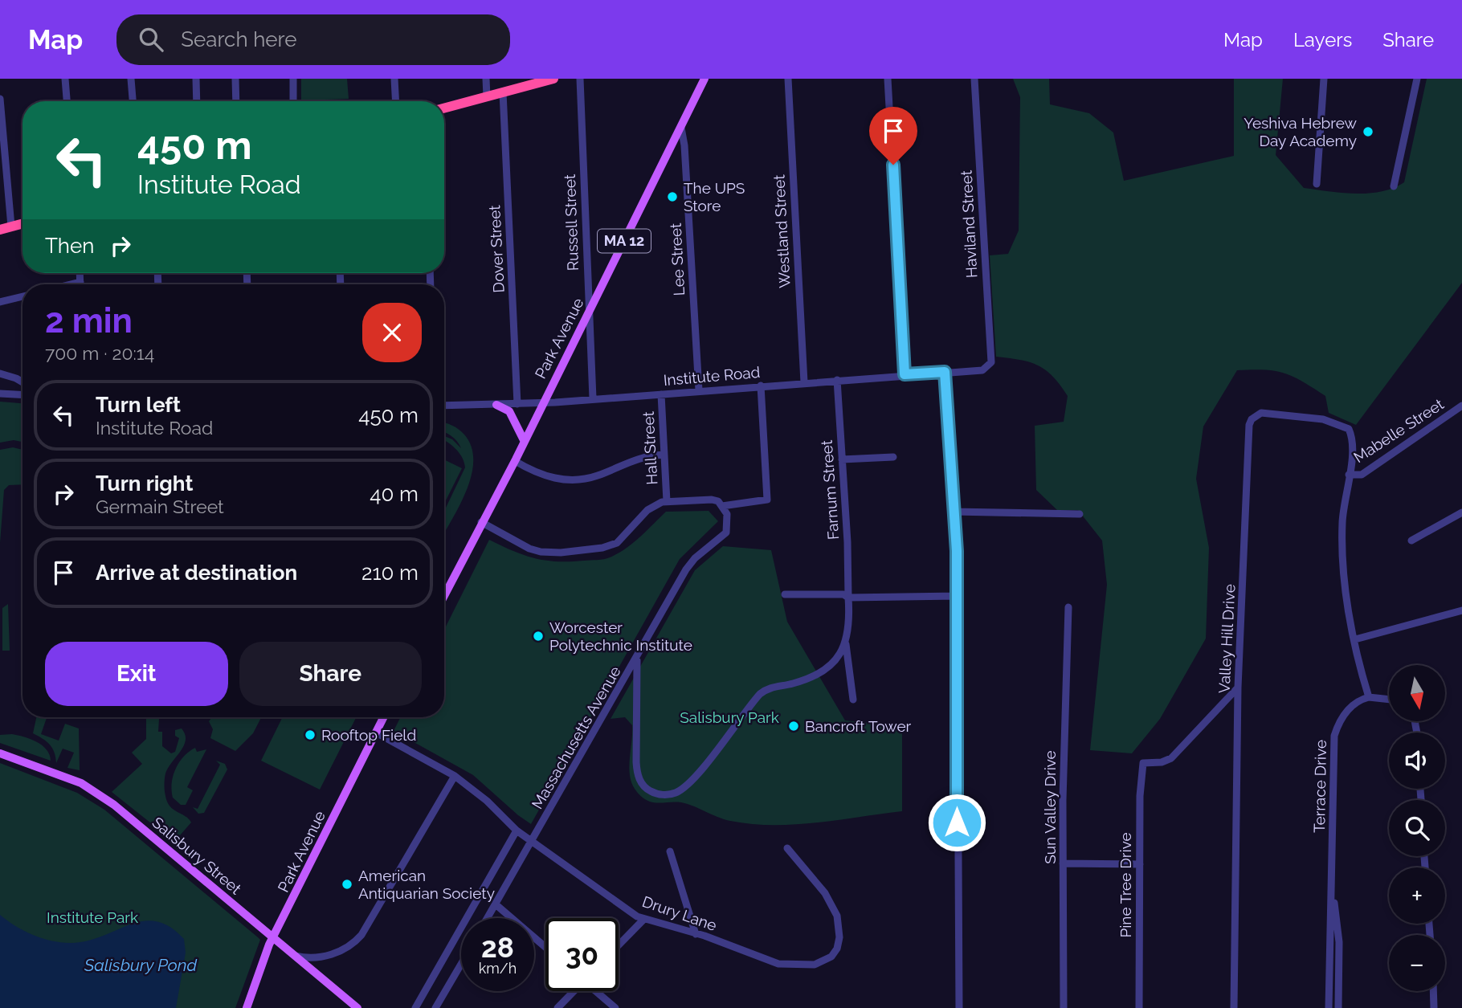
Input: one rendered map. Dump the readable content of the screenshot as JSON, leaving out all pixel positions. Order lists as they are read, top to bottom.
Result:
{
  "streets": {
    "main road": ["MA 12", "Park Avenue", "Salisbury Street"],
    "street": [
      "Russell Street",
      "Haviland Street",
      "Westland Street",
      "Dover Street",
      "Lee Street",
      "Institute Road",
      "Mabelle Street",
      "Hall Street",
      "Farnum Street",
      "Valley Hill Drive",
      "Massachusetts Avenue",
      "Terrace Drive",
      "Sun Valley Drive",
      "Pine Tree Drive",
      "Drury Lane"
    ]
  },
  "crossings": [
    ["Russell Street", "Park Avenue"],
    ["Russell Street", "Institute Road"],
    ["Haviland Street", "Institute Road"],
    ["Westland Street", "Institute Road"],
    ["Dover Street", "Institute Road"],
    ["Lee Street", "Park Avenue"],
    ["Lee Street", "Institute Road"],
    ["Park Avenue", "Institute Road"],
    ["Park Avenue", "Salisbury Street"],
    ["Park Avenue", "Drury Lane"],
    ["Institute Road", "Hall Street"],
    ["Institute Road", "Farnum Street"],
    ["Mabelle Street", "Valley Hill Drive"],
    ["Valley Hill Drive", "Pine Tree Drive"],
    ["Massachusetts Avenue", "Drury Lane"]
  ],
  "water": ["Salisbury Pond"],
  "parks": ["Salisbury Park", "Institute Park"],
  "places": [
    "Yeshiva Hebrew Day Academy",
    "The UPS Store",
    "Worcester Polytechnic Institute",
    "Bancroft Tower",
    "Rooftop Field",
    "American Antiquarian Society"
  ],
  "north": "bottom",
  "page": {
    "header": "Map",
    "search": "Search here",
    "nav": ["Map", "Layers", "Share"],
    "turn": ["450 m", "Institute Road"],
    "then": "Then",
    "heading": ["2 min", "700 m · 20:14"],
    "list": [
      {
        "name": "Turn left",
        "note": "Institute Road",
        "value": "450 m"
      },
      {
        "name": "Turn right",
        "note": "Germain Street",
        "value": "40 m"
      },
      {
        "name": "Arrive at destination",
        "value": "210 m"
      }
    ],
    "buttons": ["Exit", "Share"],
    "map_buttons": ["+", "−"],
    "speed": "28 km/h",
    "limit": "30"
  }
}
